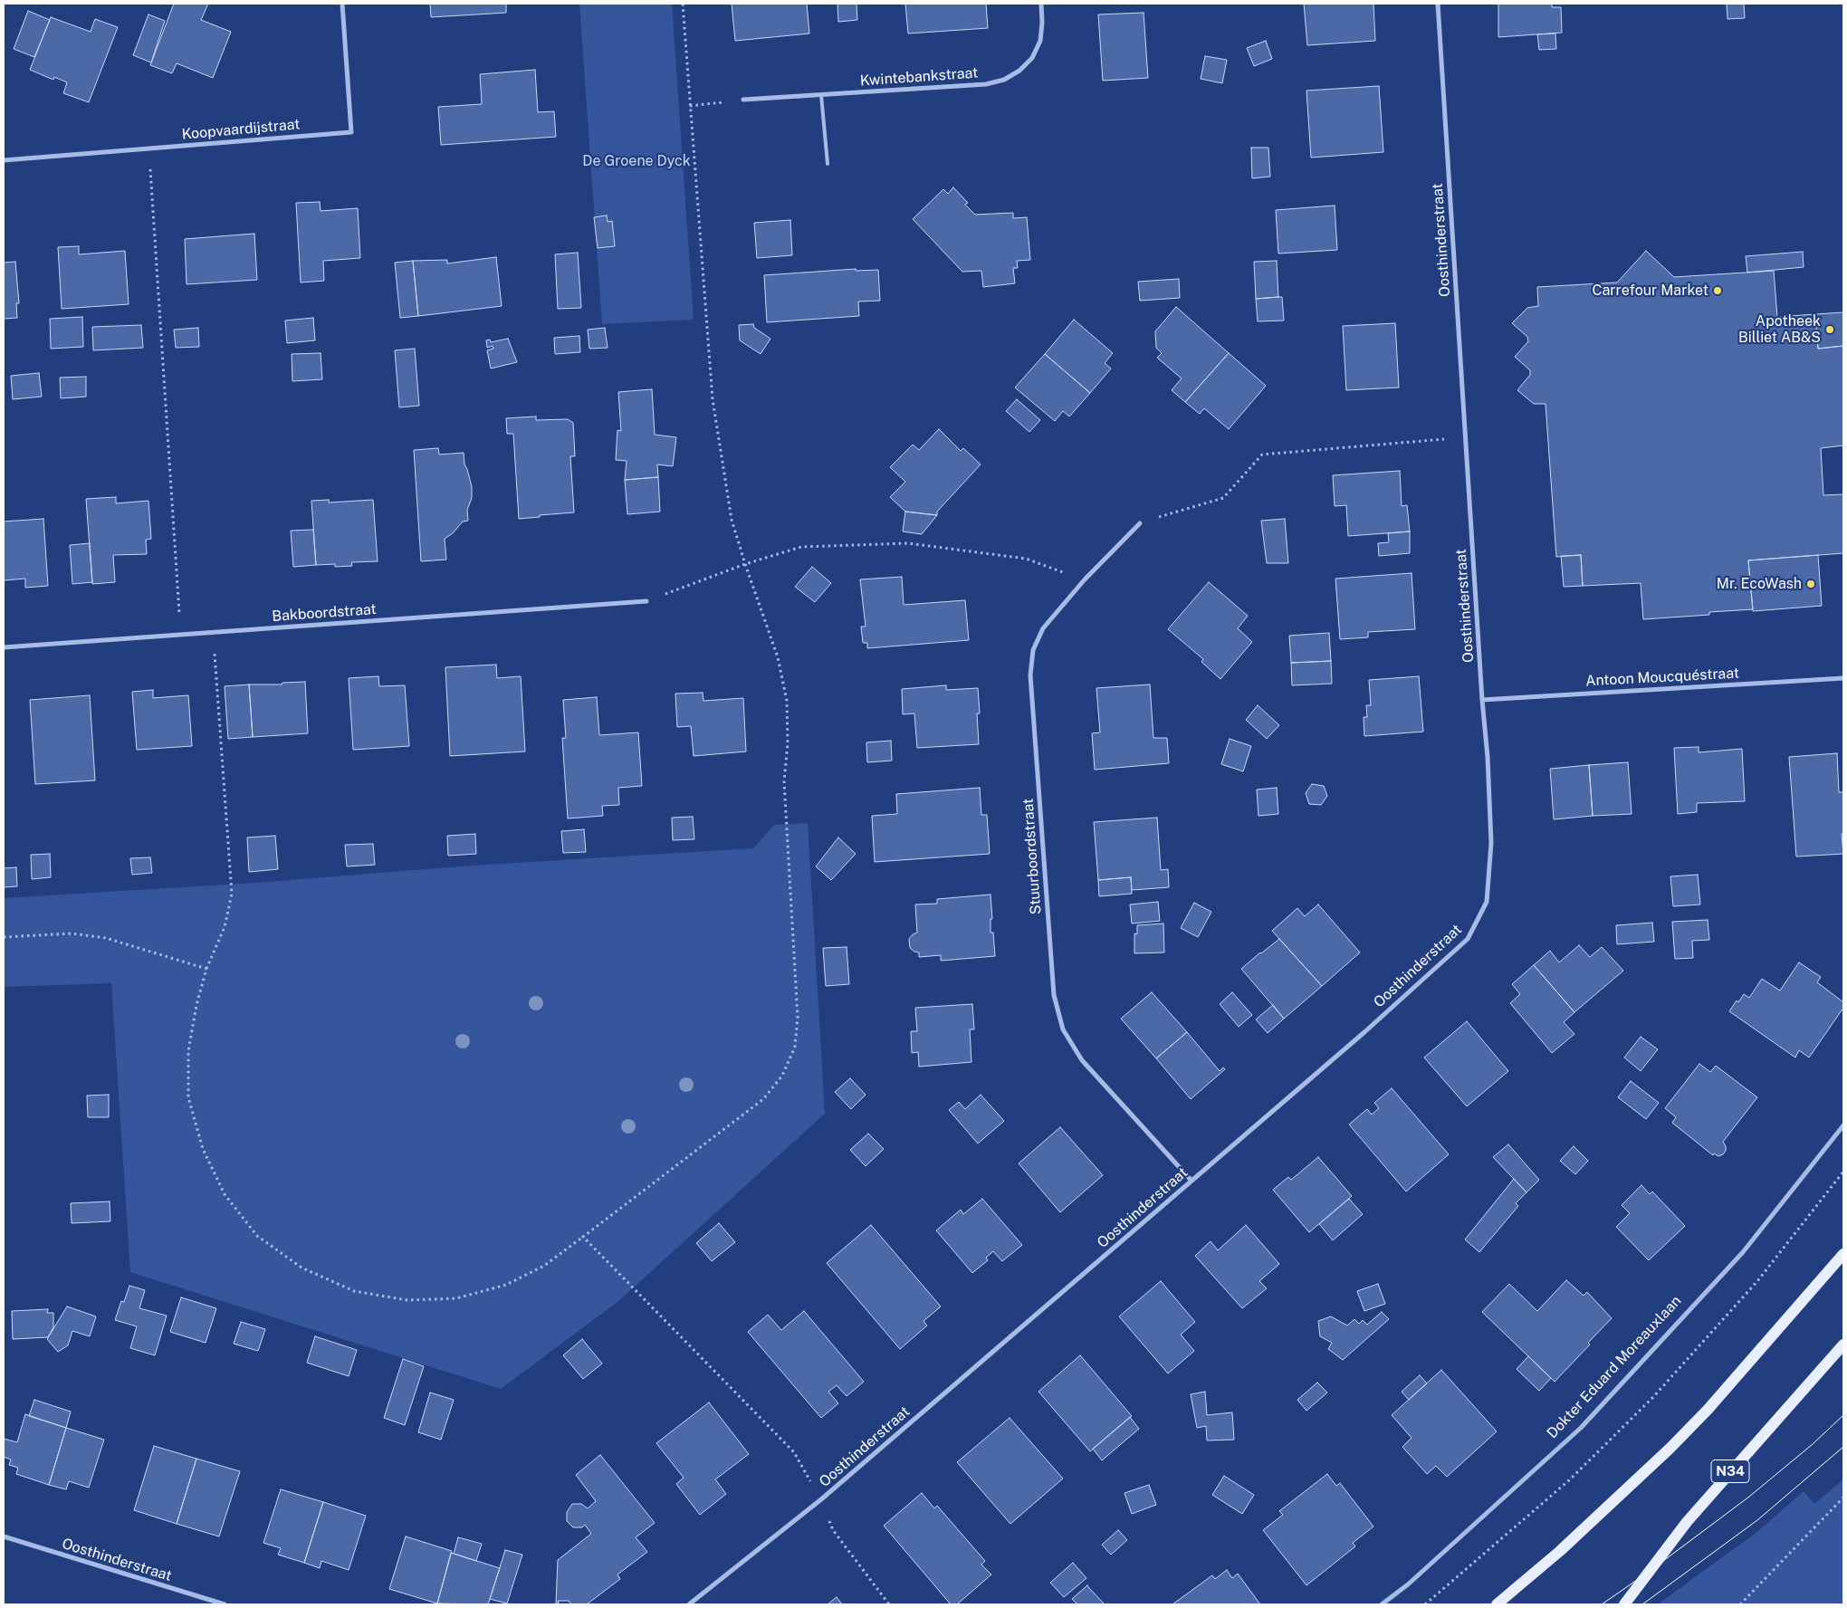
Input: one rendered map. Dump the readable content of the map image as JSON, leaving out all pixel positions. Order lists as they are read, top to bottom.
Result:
{
  "streets": {
    "main road": ["N34"],
    "street": [
      "Kwintebankstraat",
      "Koopvaardijstraat",
      "Oosthinderstraat",
      "Bakboordstraat",
      "Antoon Moucquéstraat",
      "Stuurboordstraat",
      "Dokter Eduard Moreauxlaan"
    ]
  },
  "crossings": [
    ["Oosthinderstraat", "Antoon Moucquéstraat"],
    ["Oosthinderstraat", "Stuurboordstraat"]
  ],
  "parks": ["De Groene Dyck"],
  "places": ["Carrefour Market", "Apotheek Billiet AB&S", "Mr. EcoWash"]
}
